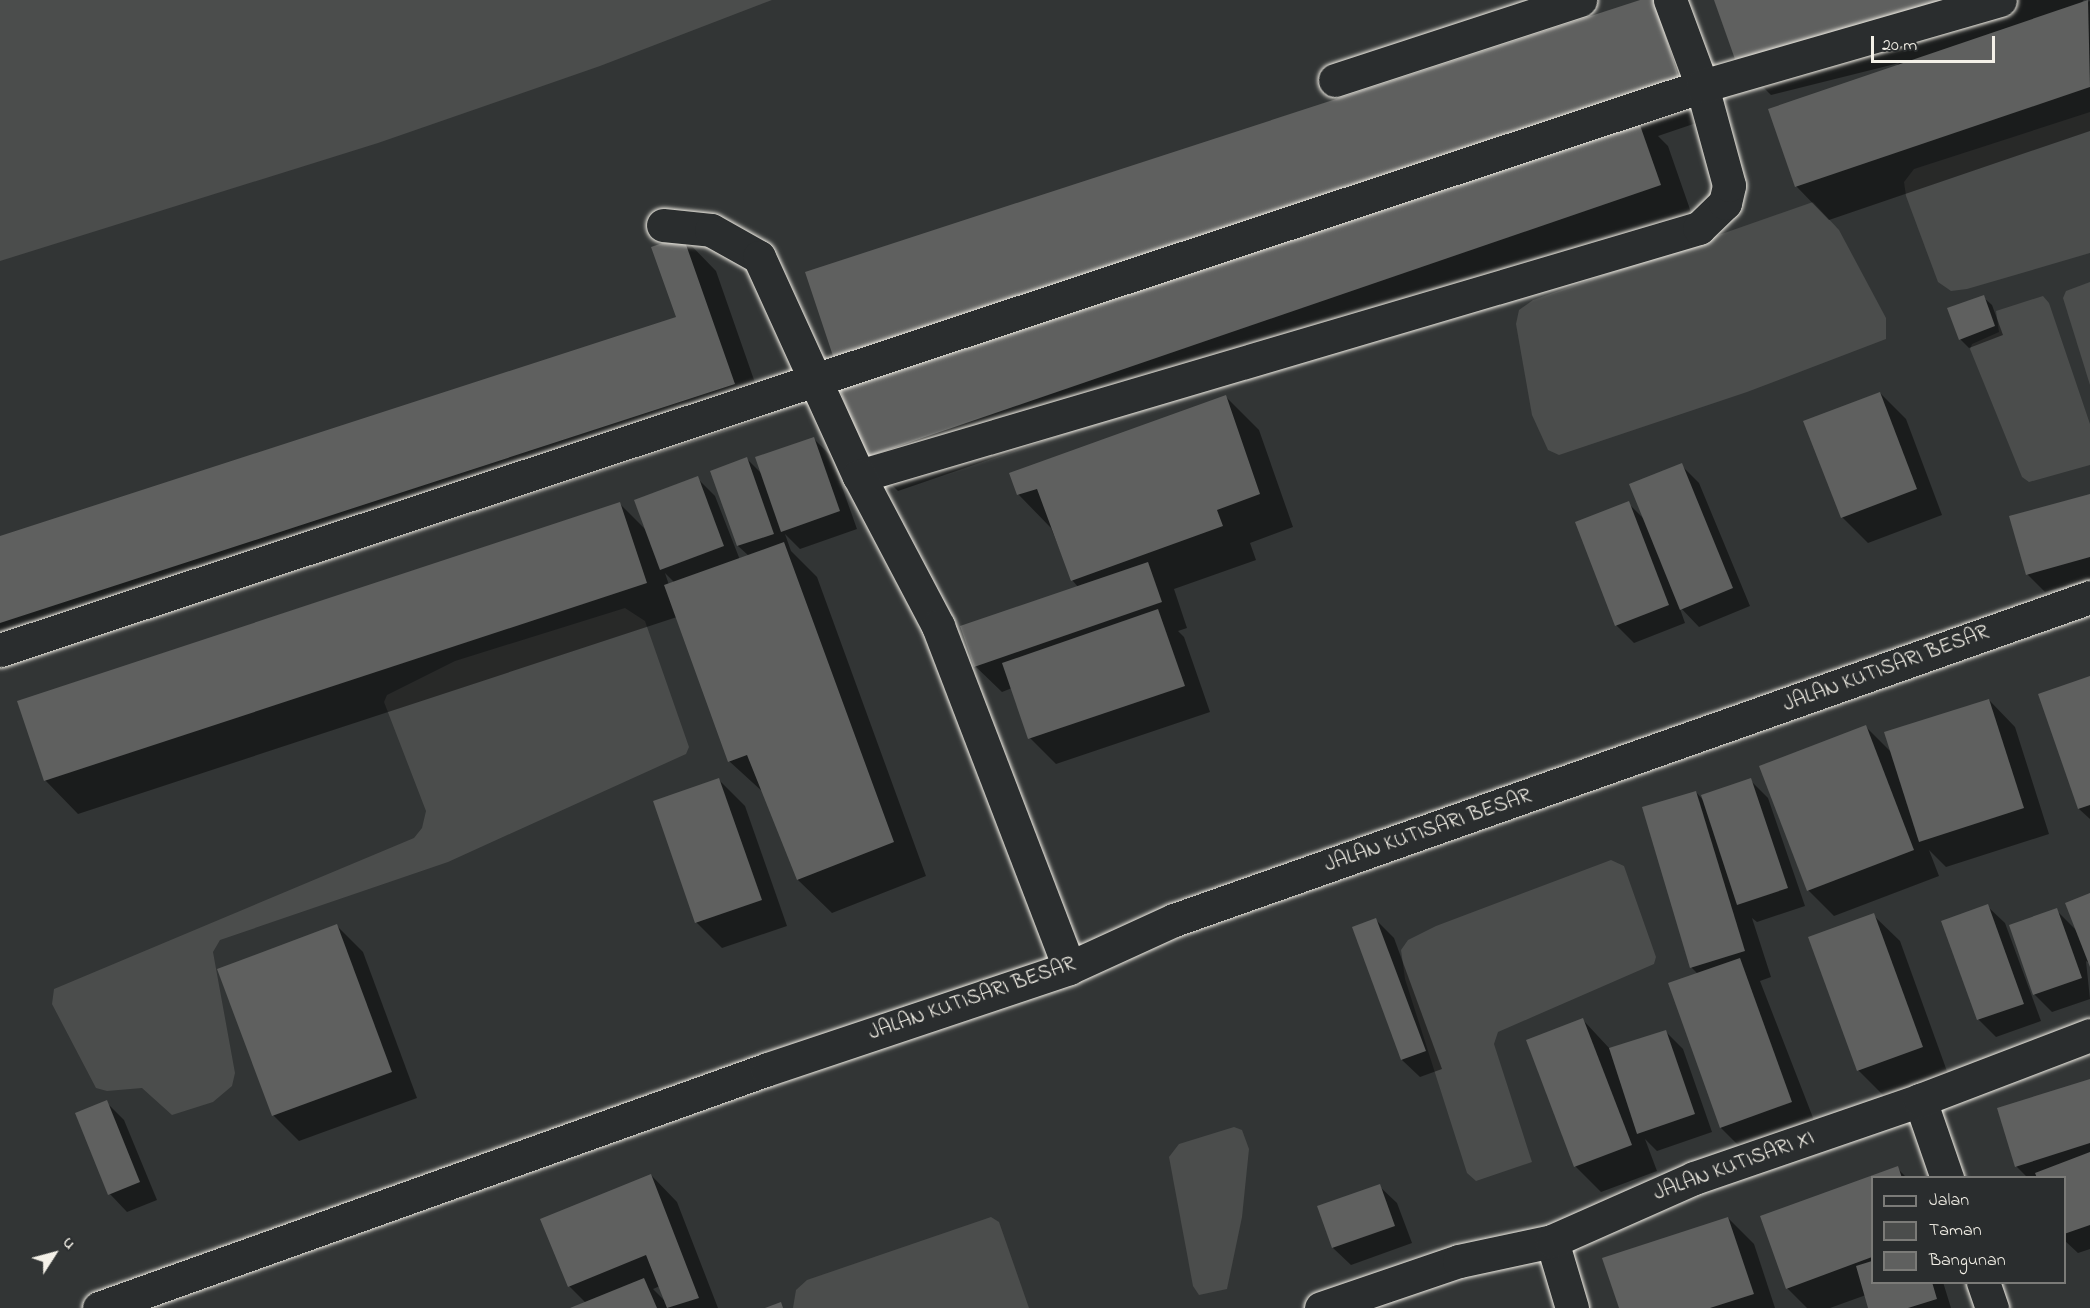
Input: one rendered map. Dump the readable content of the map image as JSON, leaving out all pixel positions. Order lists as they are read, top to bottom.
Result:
{
  "streets": {
    "street": ["JALAN KUTISARI BESAR", "JALAN KUTISARI XI"]
  },
  "legend": ["Jalan", "Taman", "Bangunan"],
  "scale_bar": "20 m",
  "north": "top right"
}
